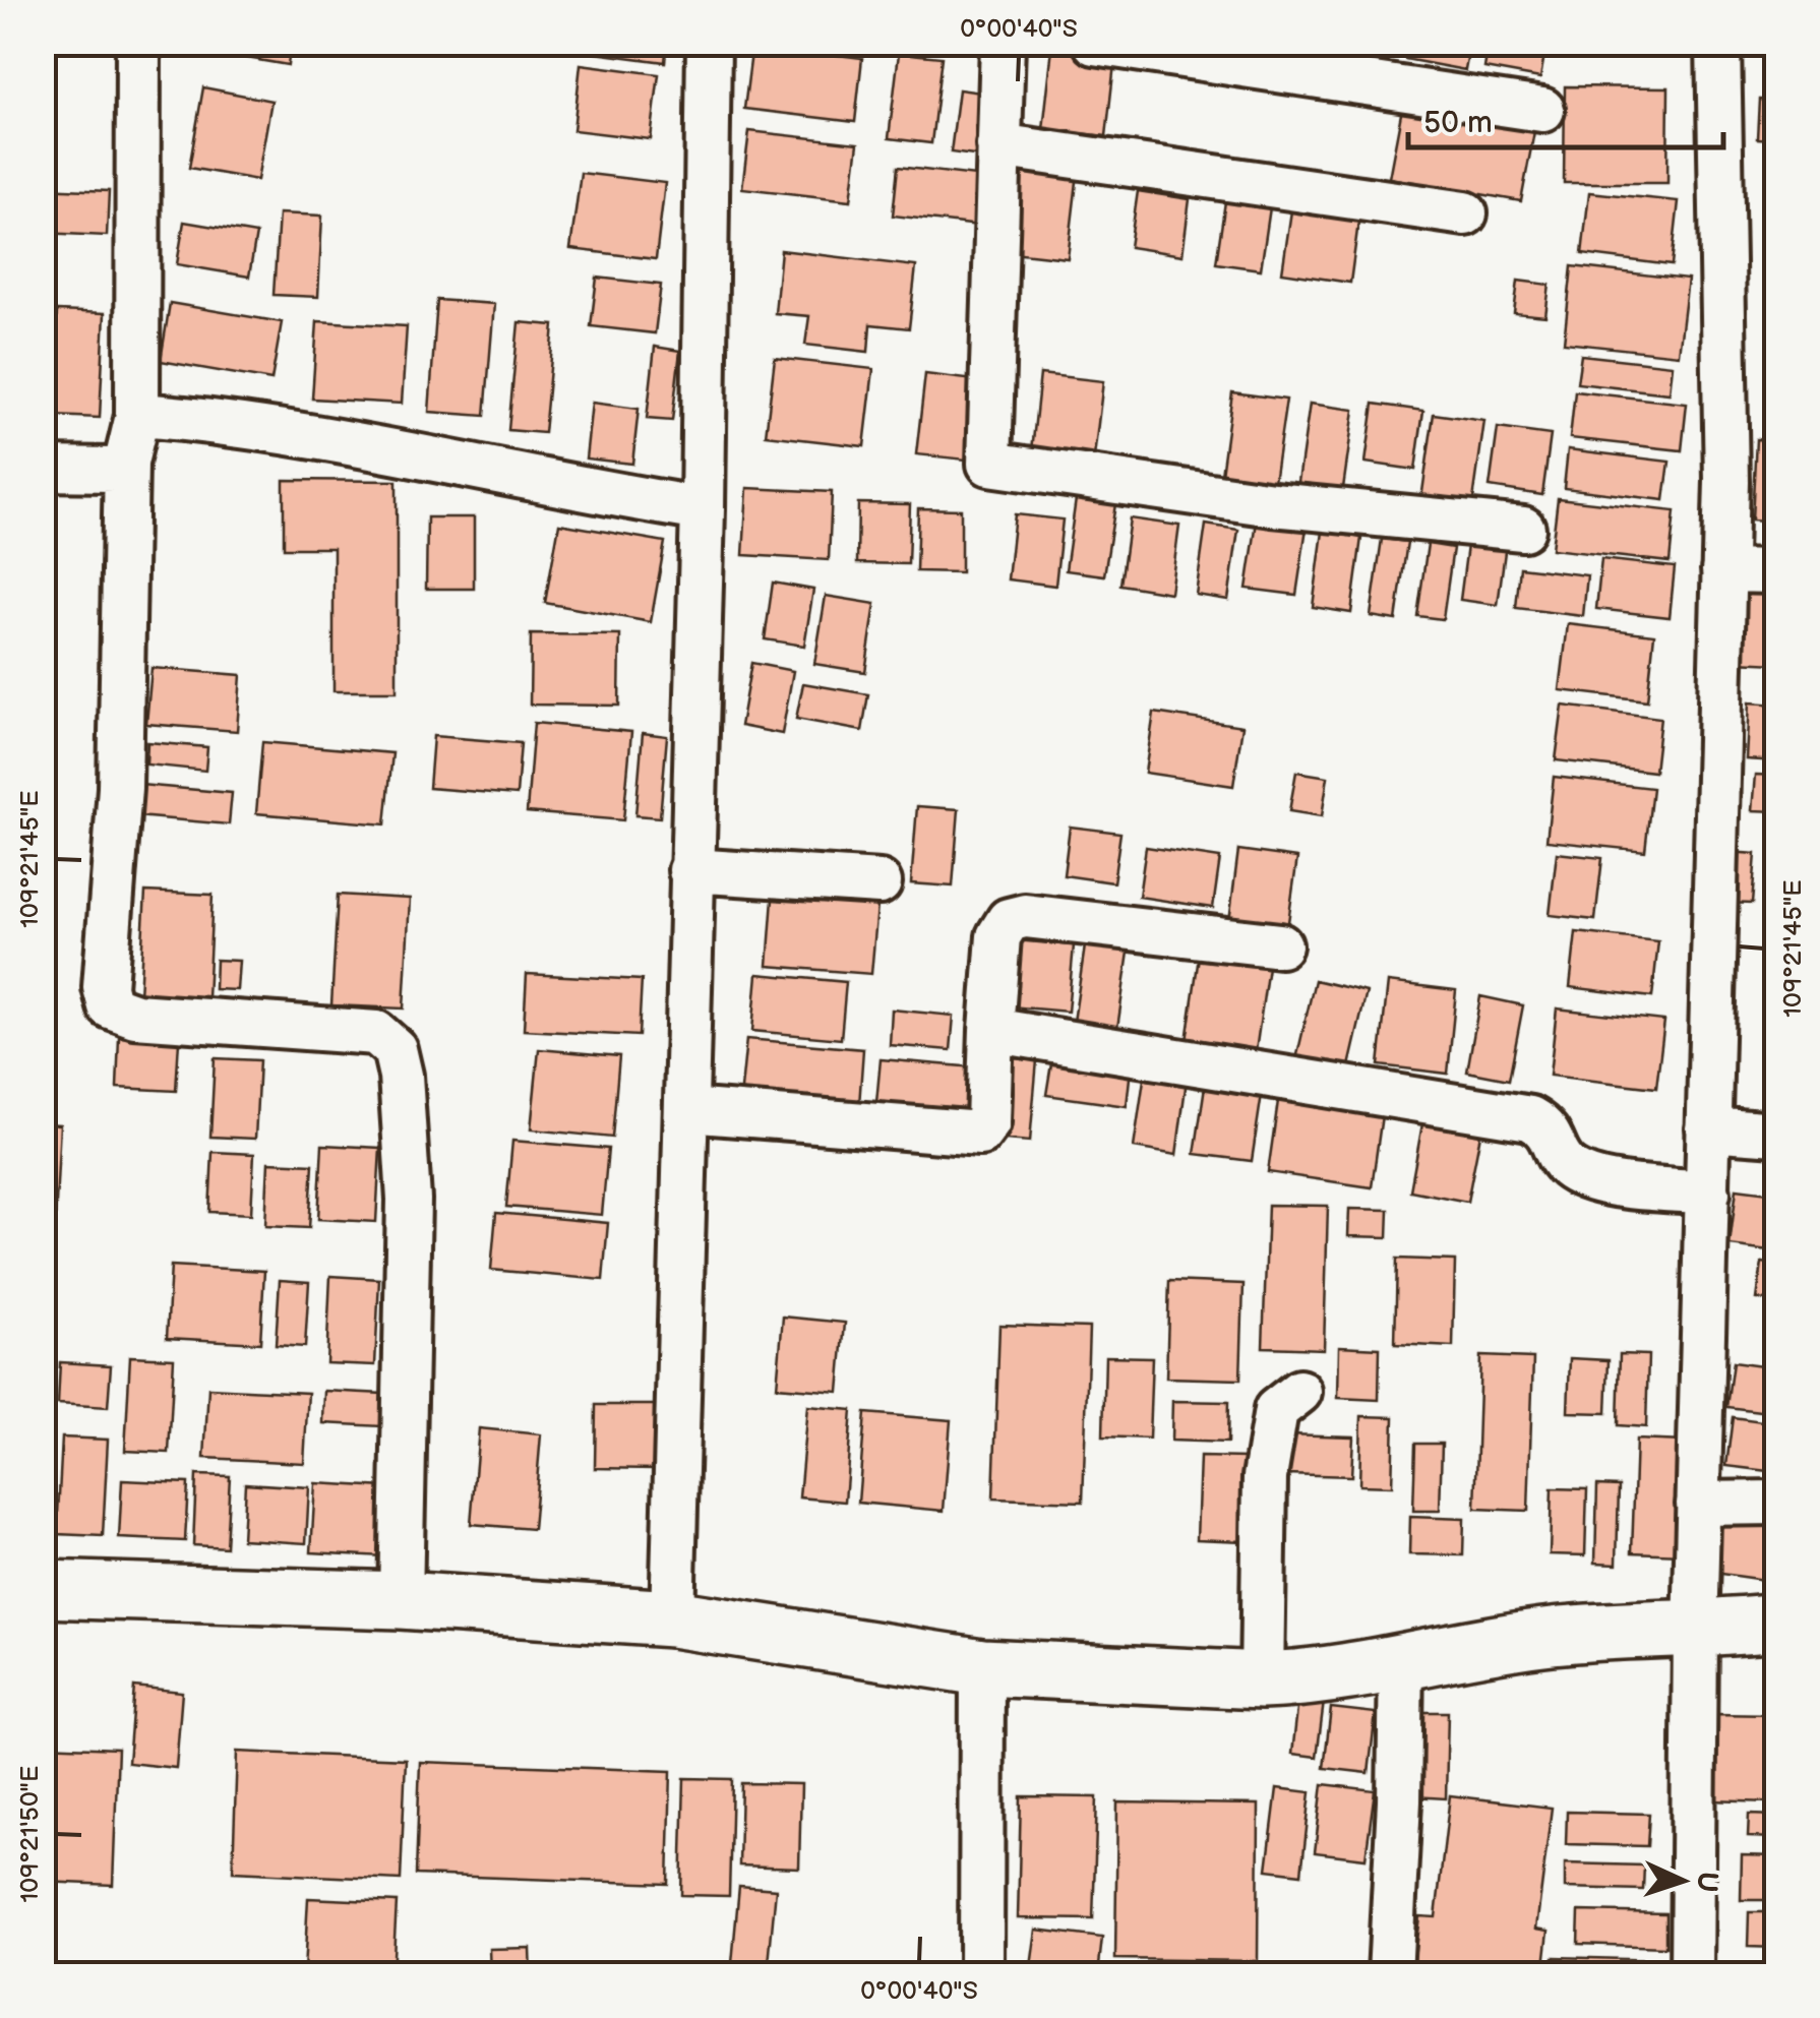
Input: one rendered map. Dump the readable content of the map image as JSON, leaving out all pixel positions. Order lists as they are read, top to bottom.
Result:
{
  "scale_bar": "50 m",
  "north": "right",
  "coordinates": ["0°00'40\"S", "109°21'45\"E", "109°21'50\"E"]
}
